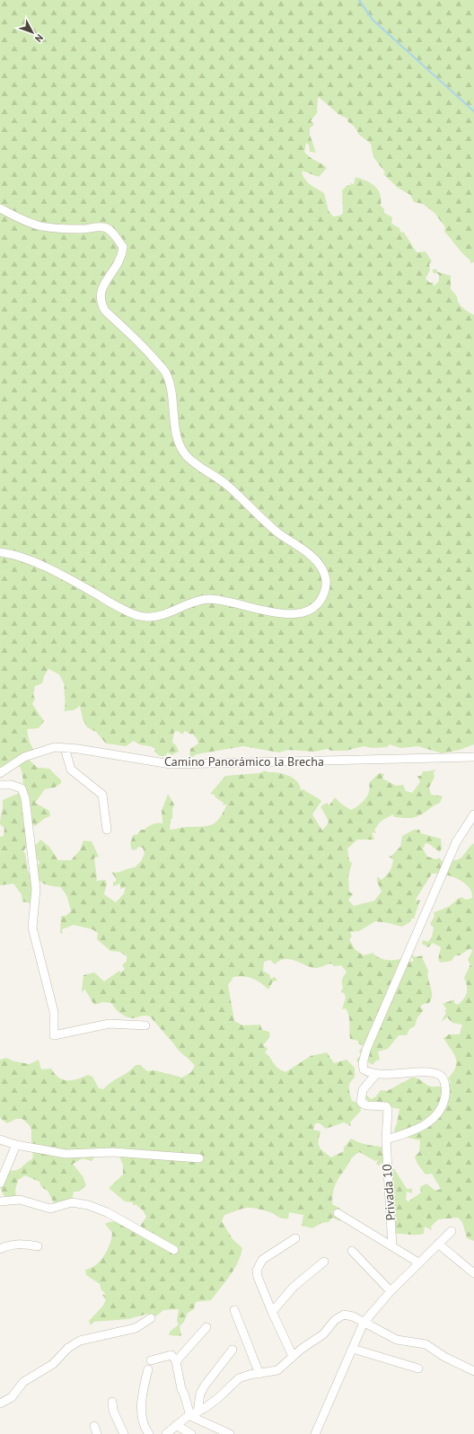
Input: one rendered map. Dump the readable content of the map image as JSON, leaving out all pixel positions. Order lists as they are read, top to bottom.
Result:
{
  "streets": {
    "street": ["Camino Panorámico la Brecha", "Privada 10"]
  },
  "north": "bottom right"
}
